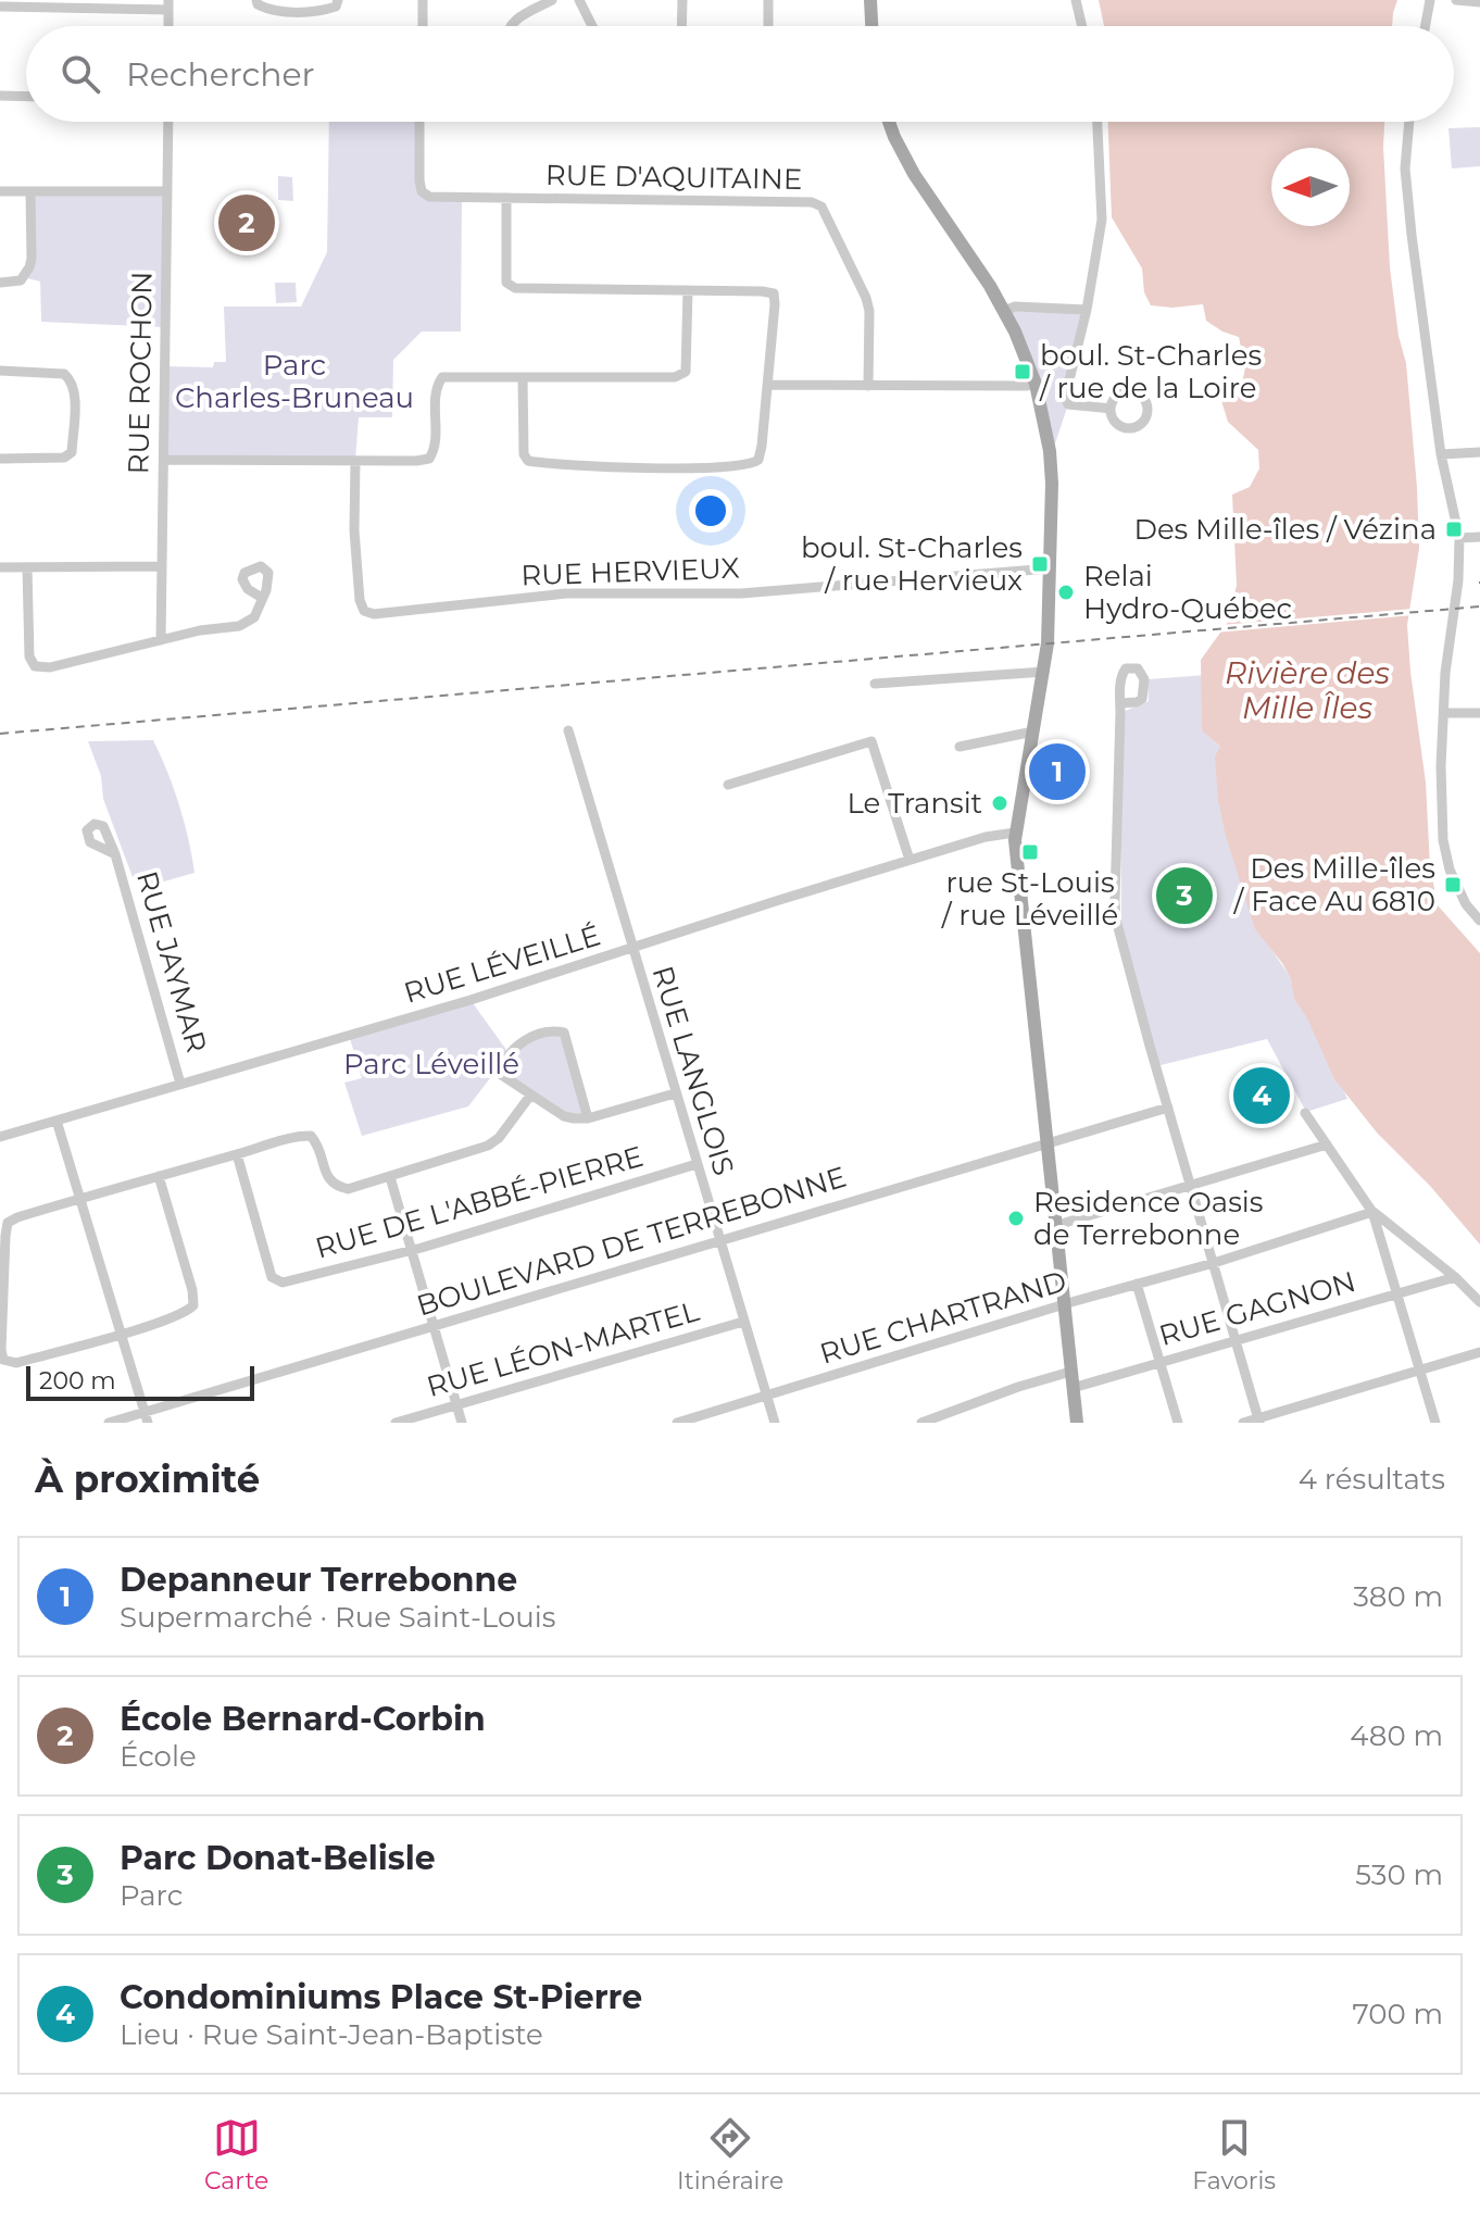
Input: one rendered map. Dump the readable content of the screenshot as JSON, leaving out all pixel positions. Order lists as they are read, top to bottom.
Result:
{
  "streets": {
    "street": [
      "RUE D'AQUITAINE",
      "RUE ROCHON",
      "RUE HERVIEUX",
      "RUE JAYMAR",
      "RUE LÉVEILLÉ",
      "RUE LANGLOIS",
      "RUE DE L'ABBÉ-PIERRE",
      "BOULEVARD DE TERREBONNE",
      "RUE GAGNON",
      "RUE CHARTRAND",
      "RUE LÉON-MARTEL"
    ]
  },
  "crossings": [
    ["RUE JAYMAR", "RUE LÉVEILLÉ"],
    ["RUE LÉVEILLÉ", "RUE LANGLOIS"],
    ["RUE LANGLOIS", "RUE DE L'ABBÉ-PIERRE"],
    ["RUE LANGLOIS", "BOULEVARD DE TERREBONNE"],
    ["RUE LANGLOIS", "RUE CHARTRAND"],
    ["RUE LANGLOIS", "RUE LÉON-MARTEL"]
  ],
  "water": ["Rivière des Mille Îles"],
  "parks": ["Parc Charles-Bruneau", "Parc Léveillé"],
  "places": {
    "transit": [
      "boul. St-Charles / rue de la Loire",
      "Des Mille-îles / Vézina",
      "boul. St-Charles / rue Hervieux",
      "rue St-Louis / rue Léveillé",
      "Des Mille-îles / Face Au 6810"
    ],
    "other": ["Relai Hydro-Québec", "Le Transit", "Residence Oasis de Terrebonne"]
  },
  "scale_bar": "200 m",
  "north": "left",
  "page": {
    "search": "Rechercher",
    "pins": [
      "2",
      "1",
      "3",
      "4"
    ],
    "scale": "200 m",
    "heading": ["À proximité", "4 résultats"],
    "list": [
      {
        "mark": "1",
        "name": "Depanneur Terrebonne",
        "note": "Supermarché · Rue Saint-Louis",
        "value": "380 m"
      },
      {
        "mark": "2",
        "name": "École Bernard-Corbin",
        "note": "École",
        "value": "480 m"
      },
      {
        "mark": "3",
        "name": "Parc Donat-Belisle",
        "note": "Parc",
        "value": "530 m"
      },
      {
        "mark": "4",
        "name": "Condominiums Place St-Pierre",
        "note": "Lieu · Rue Saint-Jean-Baptiste",
        "value": "700 m"
      }
    ],
    "nav": ["Carte", "Itinéraire", "Favoris"]
  }
}
